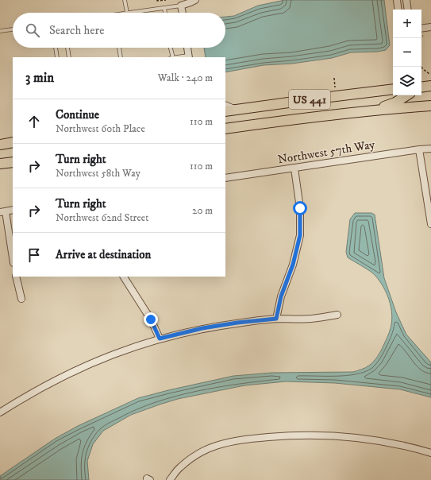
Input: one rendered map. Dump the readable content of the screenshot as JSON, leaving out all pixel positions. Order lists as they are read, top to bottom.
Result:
{
  "streets": {
    "main road": ["US 441"],
    "street": ["Northwest 57th Way"]
  },
  "page": {
    "map_buttons": ["+", "−"],
    "search": "Search here",
    "heading": ["3 min", "Walk · 240 m"],
    "list": [
      ["Continue", "Northwest 60th Place", "110 m"],
      ["Turn right", "Northwest 58th Way", "110 m"],
      ["Turn right", "Northwest 62nd Street", "20 m"],
      "Arrive at destination"
    ]
  }
}
